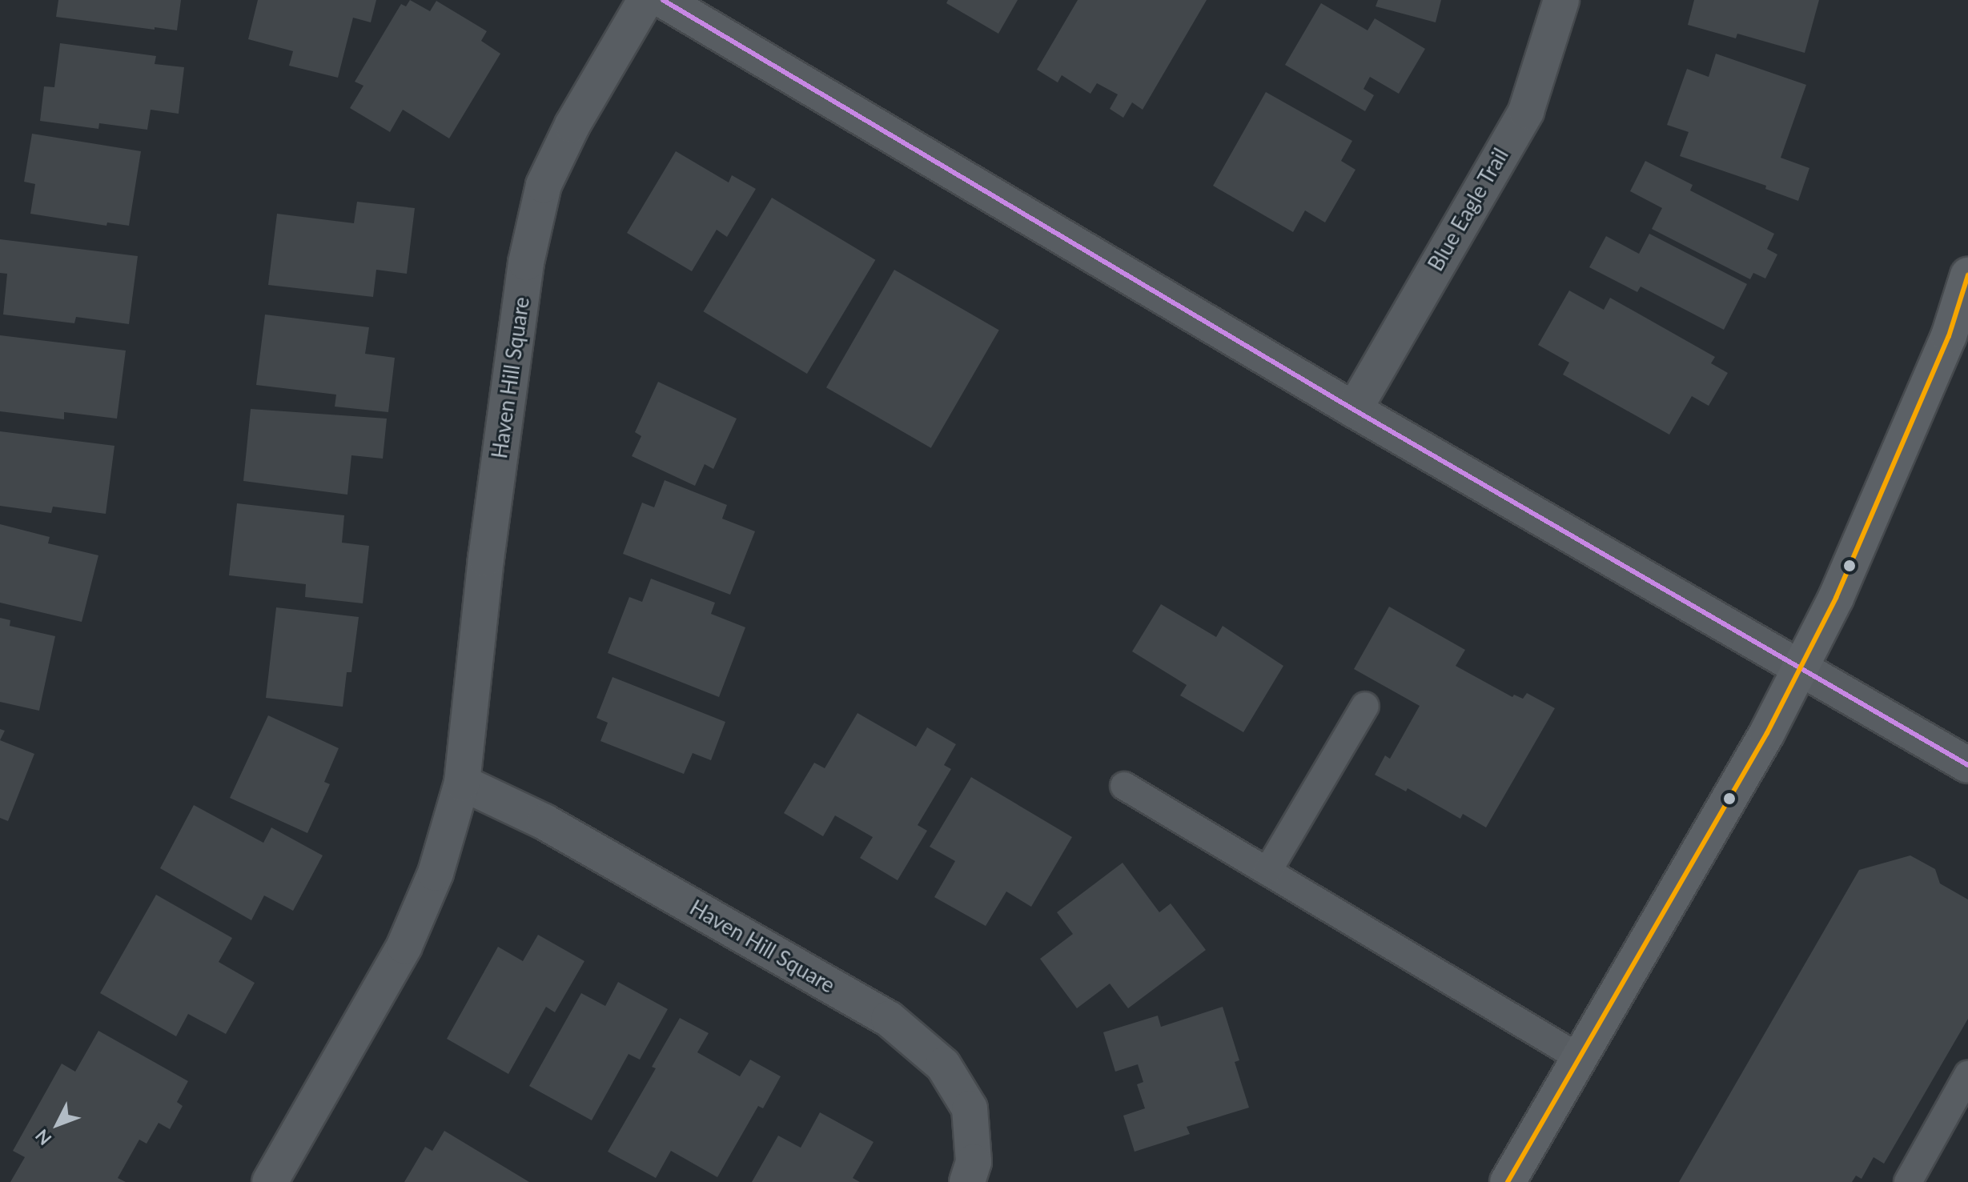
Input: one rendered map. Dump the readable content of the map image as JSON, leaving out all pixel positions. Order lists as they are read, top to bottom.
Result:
{
  "streets": {
    "street": ["Blue Eagle Trail", "Haven Hill Square"]
  },
  "north": "bottom left"
}
